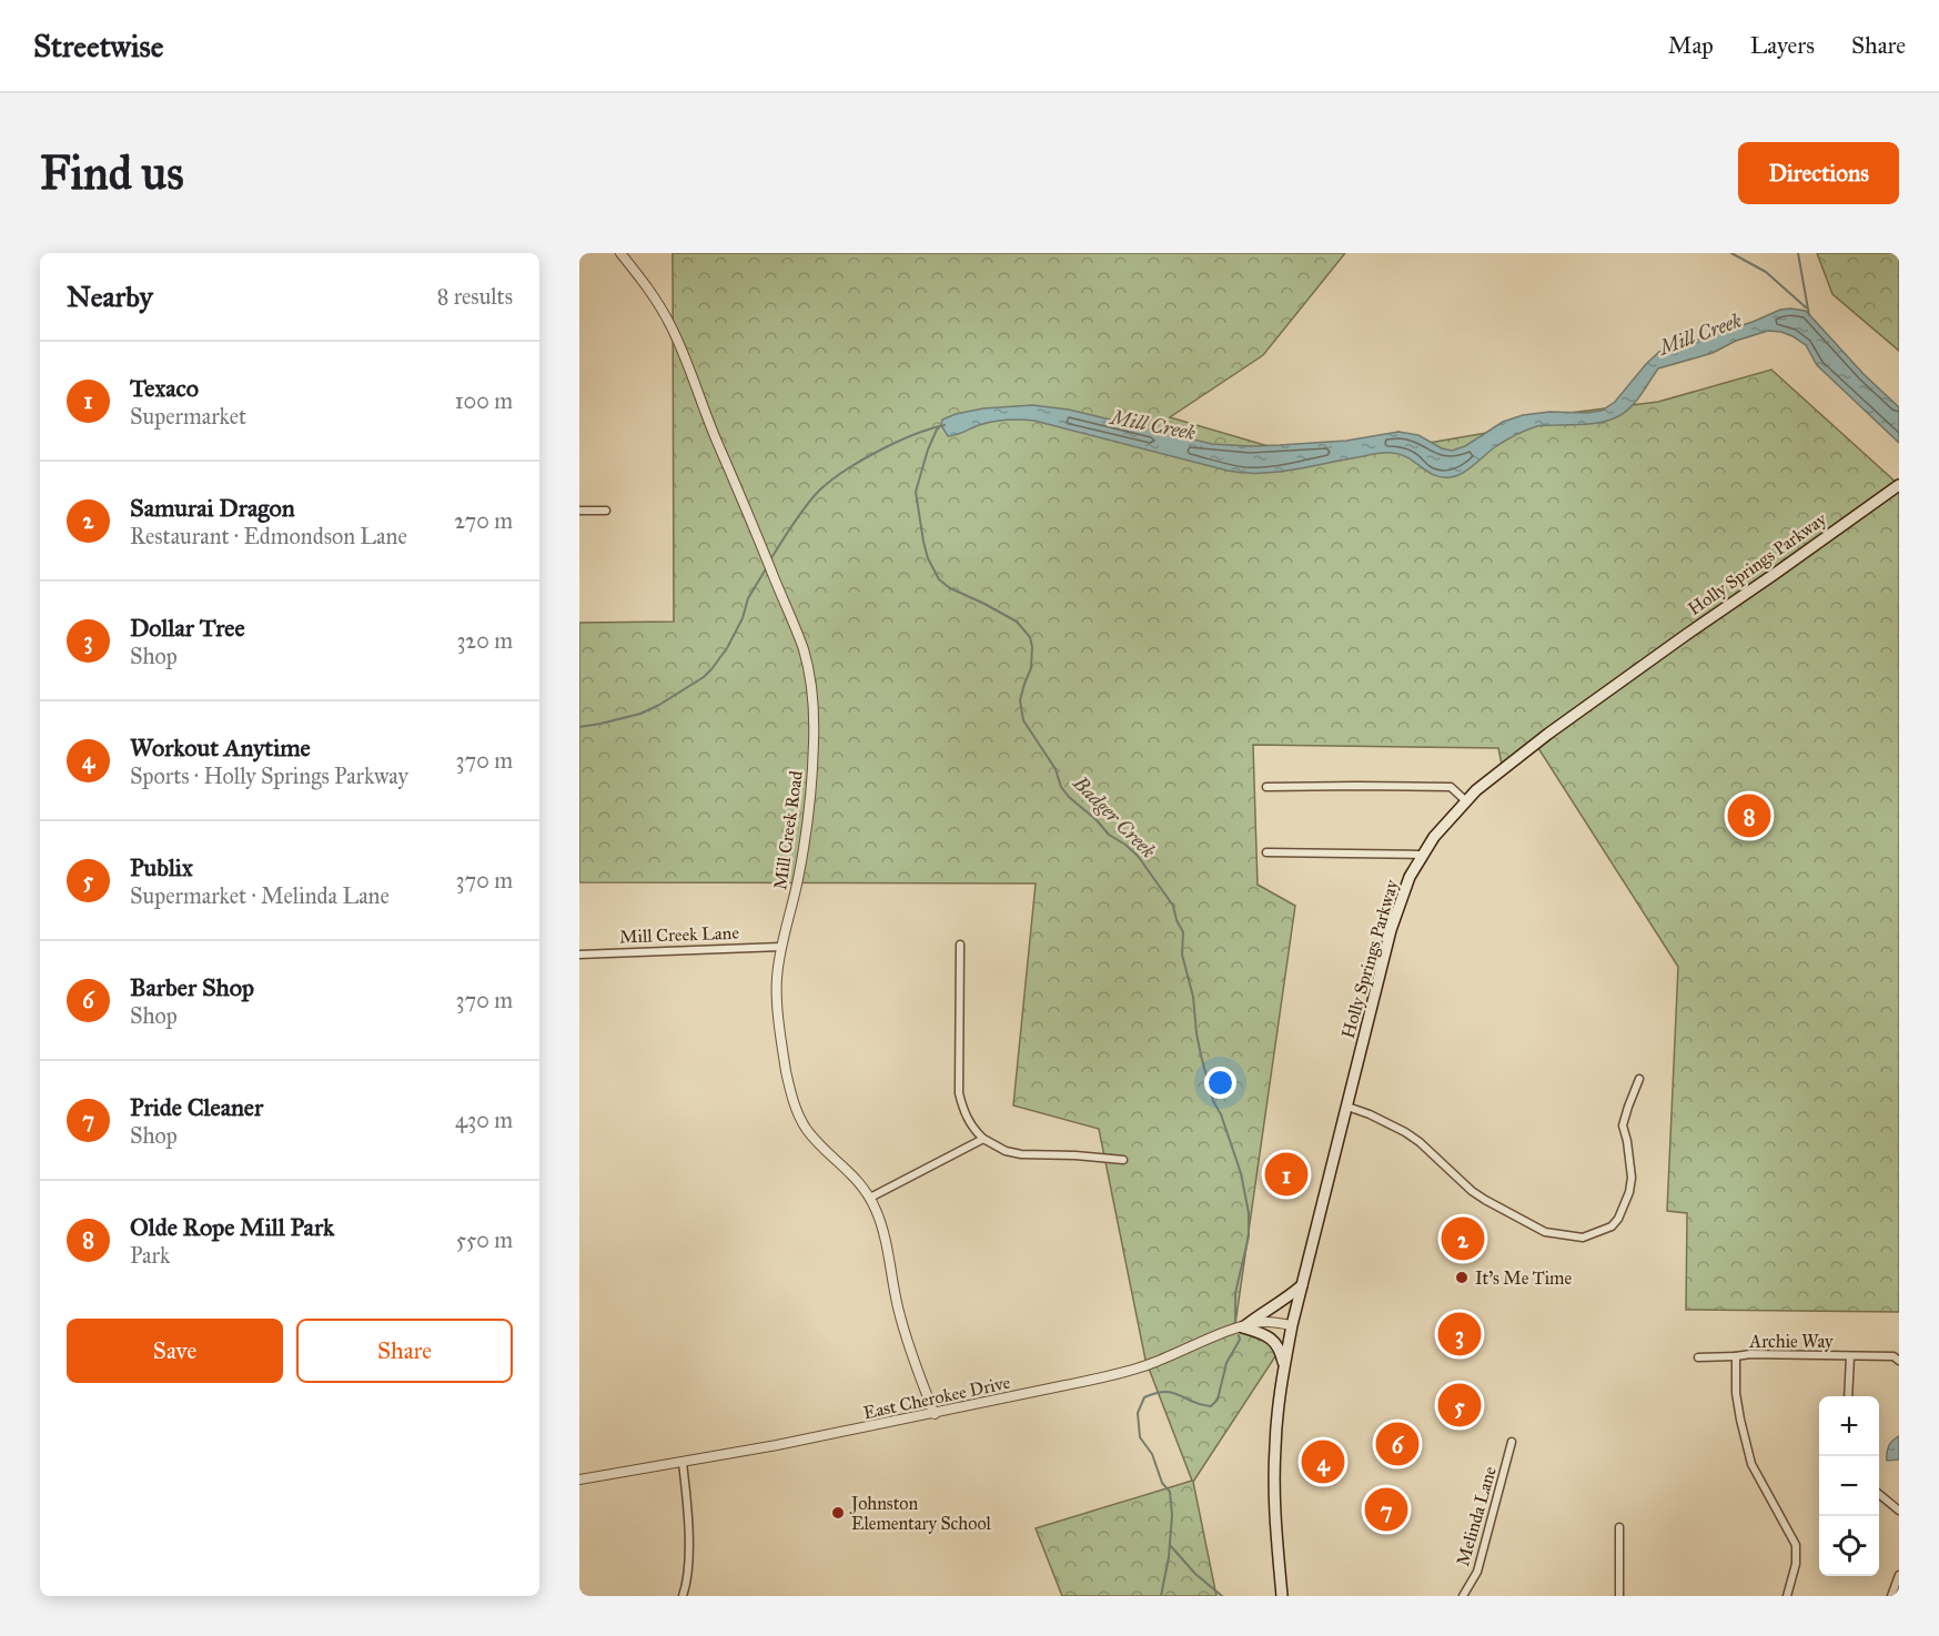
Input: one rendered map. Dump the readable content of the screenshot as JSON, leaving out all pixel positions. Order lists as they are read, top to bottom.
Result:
{
  "streets": {
    "main road": ["Holly Springs Parkway"],
    "street": [
      "Mill Creek Road",
      "Mill Creek Lane",
      "Archie Way",
      "East Cherokee Drive",
      "Melinda Lane"
    ]
  },
  "crossings": [
    ["Holly Springs Parkway", "East Cherokee Drive"],
    ["Mill Creek Road", "Mill Creek Lane"],
    ["Mill Creek Road", "East Cherokee Drive"]
  ],
  "water": ["Mill Creek", "Badger Creek"],
  "places": ["It's Me Time", "Johnston Elementary School"],
  "page": {
    "header": "Streetwise",
    "nav": ["Map", "Layers", "Share"],
    "buttons": [
      "Directions",
      ["Save", "Share"]
    ],
    "title": "Find us",
    "heading": ["Nearby", "8 results"],
    "list": [
      {
        "mark": "1",
        "name": "Texaco",
        "note": "Supermarket",
        "value": "100 m"
      },
      {
        "mark": "2",
        "name": "Samurai Dragon",
        "note": "Restaurant · Edmondson Lane",
        "value": "270 m"
      },
      {
        "mark": "3",
        "name": "Dollar Tree",
        "note": "Shop",
        "value": "320 m"
      },
      {
        "mark": "4",
        "name": "Workout Anytime",
        "note": "Sports · Holly Springs Parkway",
        "value": "370 m"
      },
      {
        "mark": "5",
        "name": "Publix",
        "note": "Supermarket · Melinda Lane",
        "value": "370 m"
      },
      {
        "mark": "6",
        "name": "Barber Shop",
        "note": "Shop",
        "value": "370 m"
      },
      {
        "mark": "7",
        "name": "Pride Cleaner",
        "note": "Shop",
        "value": "430 m"
      },
      {
        "mark": "8",
        "name": "Olde Rope Mill Park",
        "note": "Park",
        "value": "550 m"
      }
    ],
    "pins": [
      "8",
      "1",
      "2",
      "3",
      "5",
      "6",
      "4",
      "7"
    ],
    "map_buttons": ["+", "−"]
  }
}
